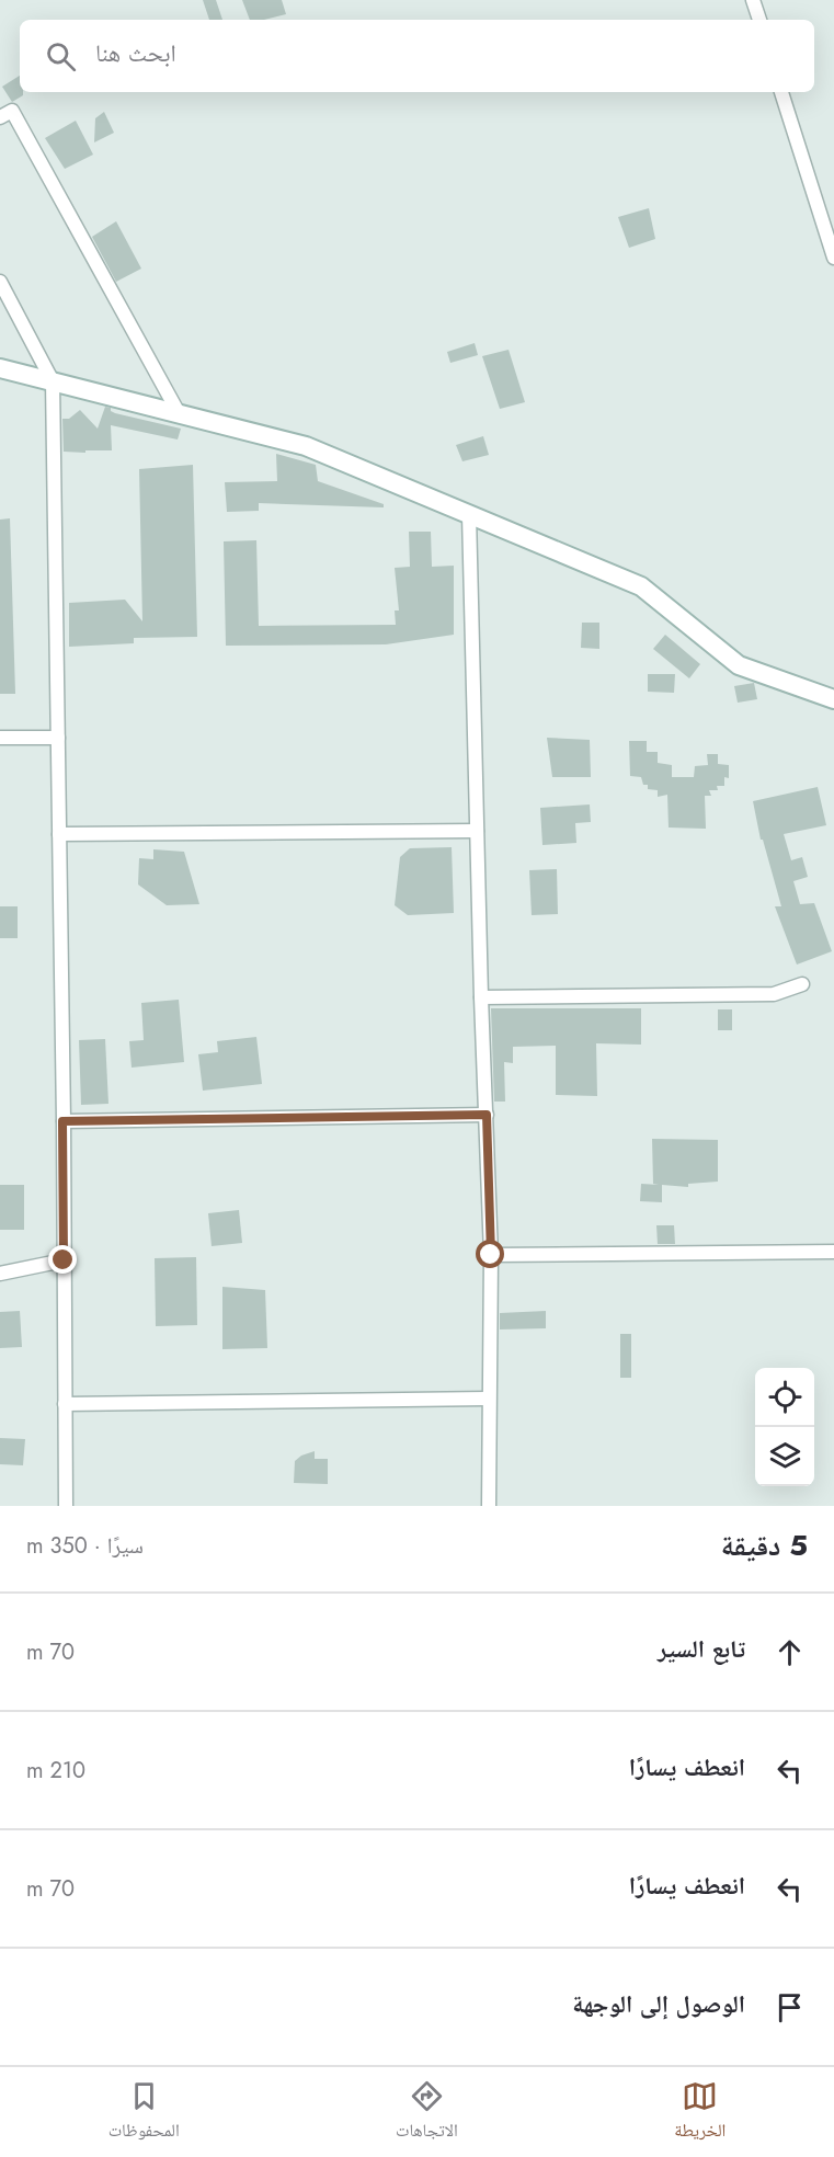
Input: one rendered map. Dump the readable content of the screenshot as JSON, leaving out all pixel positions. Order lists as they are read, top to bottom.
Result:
{
  "page": {
    "search": "ابحث هنا",
    "heading": ["5 دقيقة", "سيرًا · 350 m"],
    "list": [
      ["تابع السير", "70 m"],
      ["انعطف يسارًا", "210 m"],
      ["انعطف يسارًا", "70 m"],
      "الوصول إلى الوجهة"
    ],
    "nav": ["الخريطة", "الاتجاهات", "المحفوظات"]
  }
}
